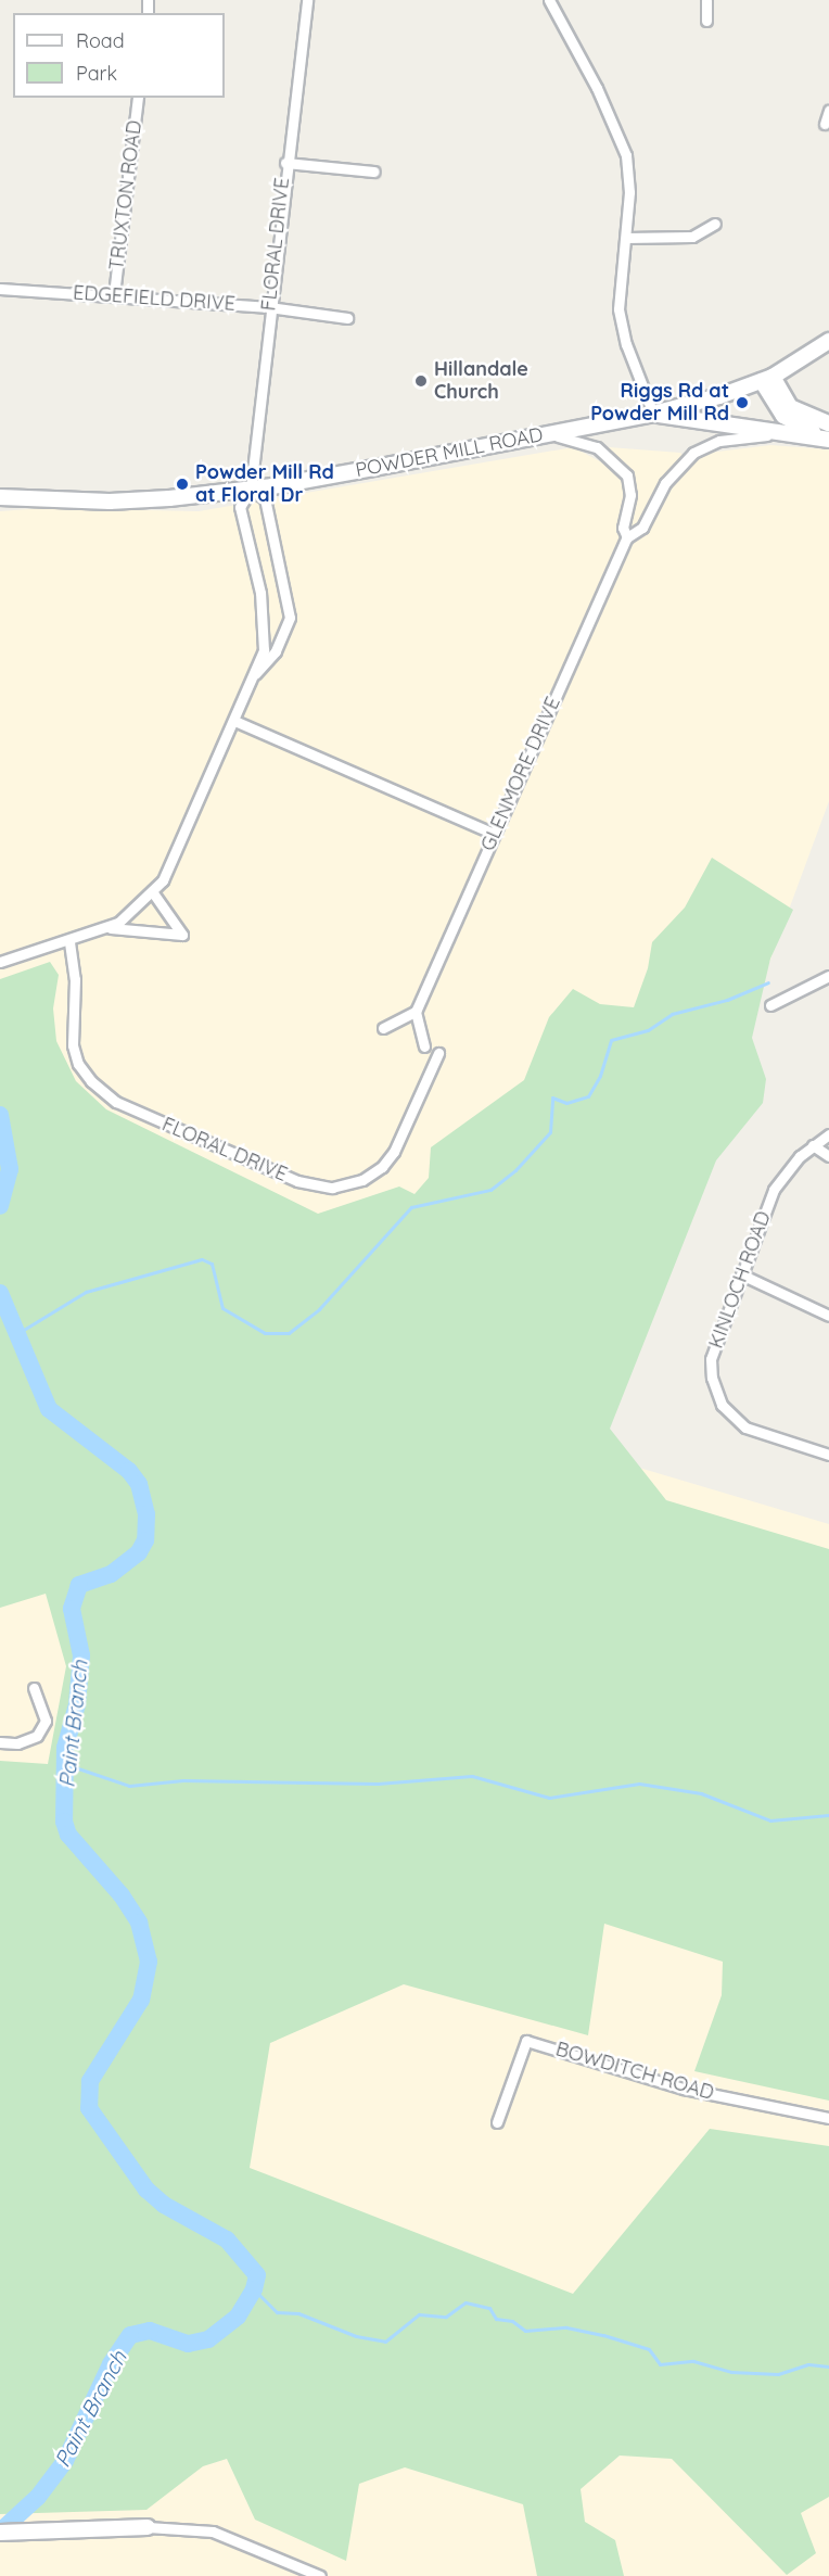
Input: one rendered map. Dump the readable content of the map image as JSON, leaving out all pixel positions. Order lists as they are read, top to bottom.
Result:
{
  "streets": {
    "main road": ["POWDER MILL ROAD"],
    "street": [
      "TRUXTON ROAD",
      "FLORAL DRIVE",
      "EDGEFIELD DRIVE",
      "GLENMORE DRIVE",
      "KINLOCH ROAD",
      "BOWDITCH ROAD"
    ]
  },
  "crossings": [
    ["TRUXTON ROAD", "EDGEFIELD DRIVE"],
    ["FLORAL DRIVE", "EDGEFIELD DRIVE"],
    ["FLORAL DRIVE", "POWDER MILL ROAD"]
  ],
  "water": ["Paint Branch"],
  "places": ["Hillandale Church", "Riggs Rd at Powder Mill Rd", "Powder Mill Rd at Floral Dr"],
  "legend": ["Road", "Park"]
}
